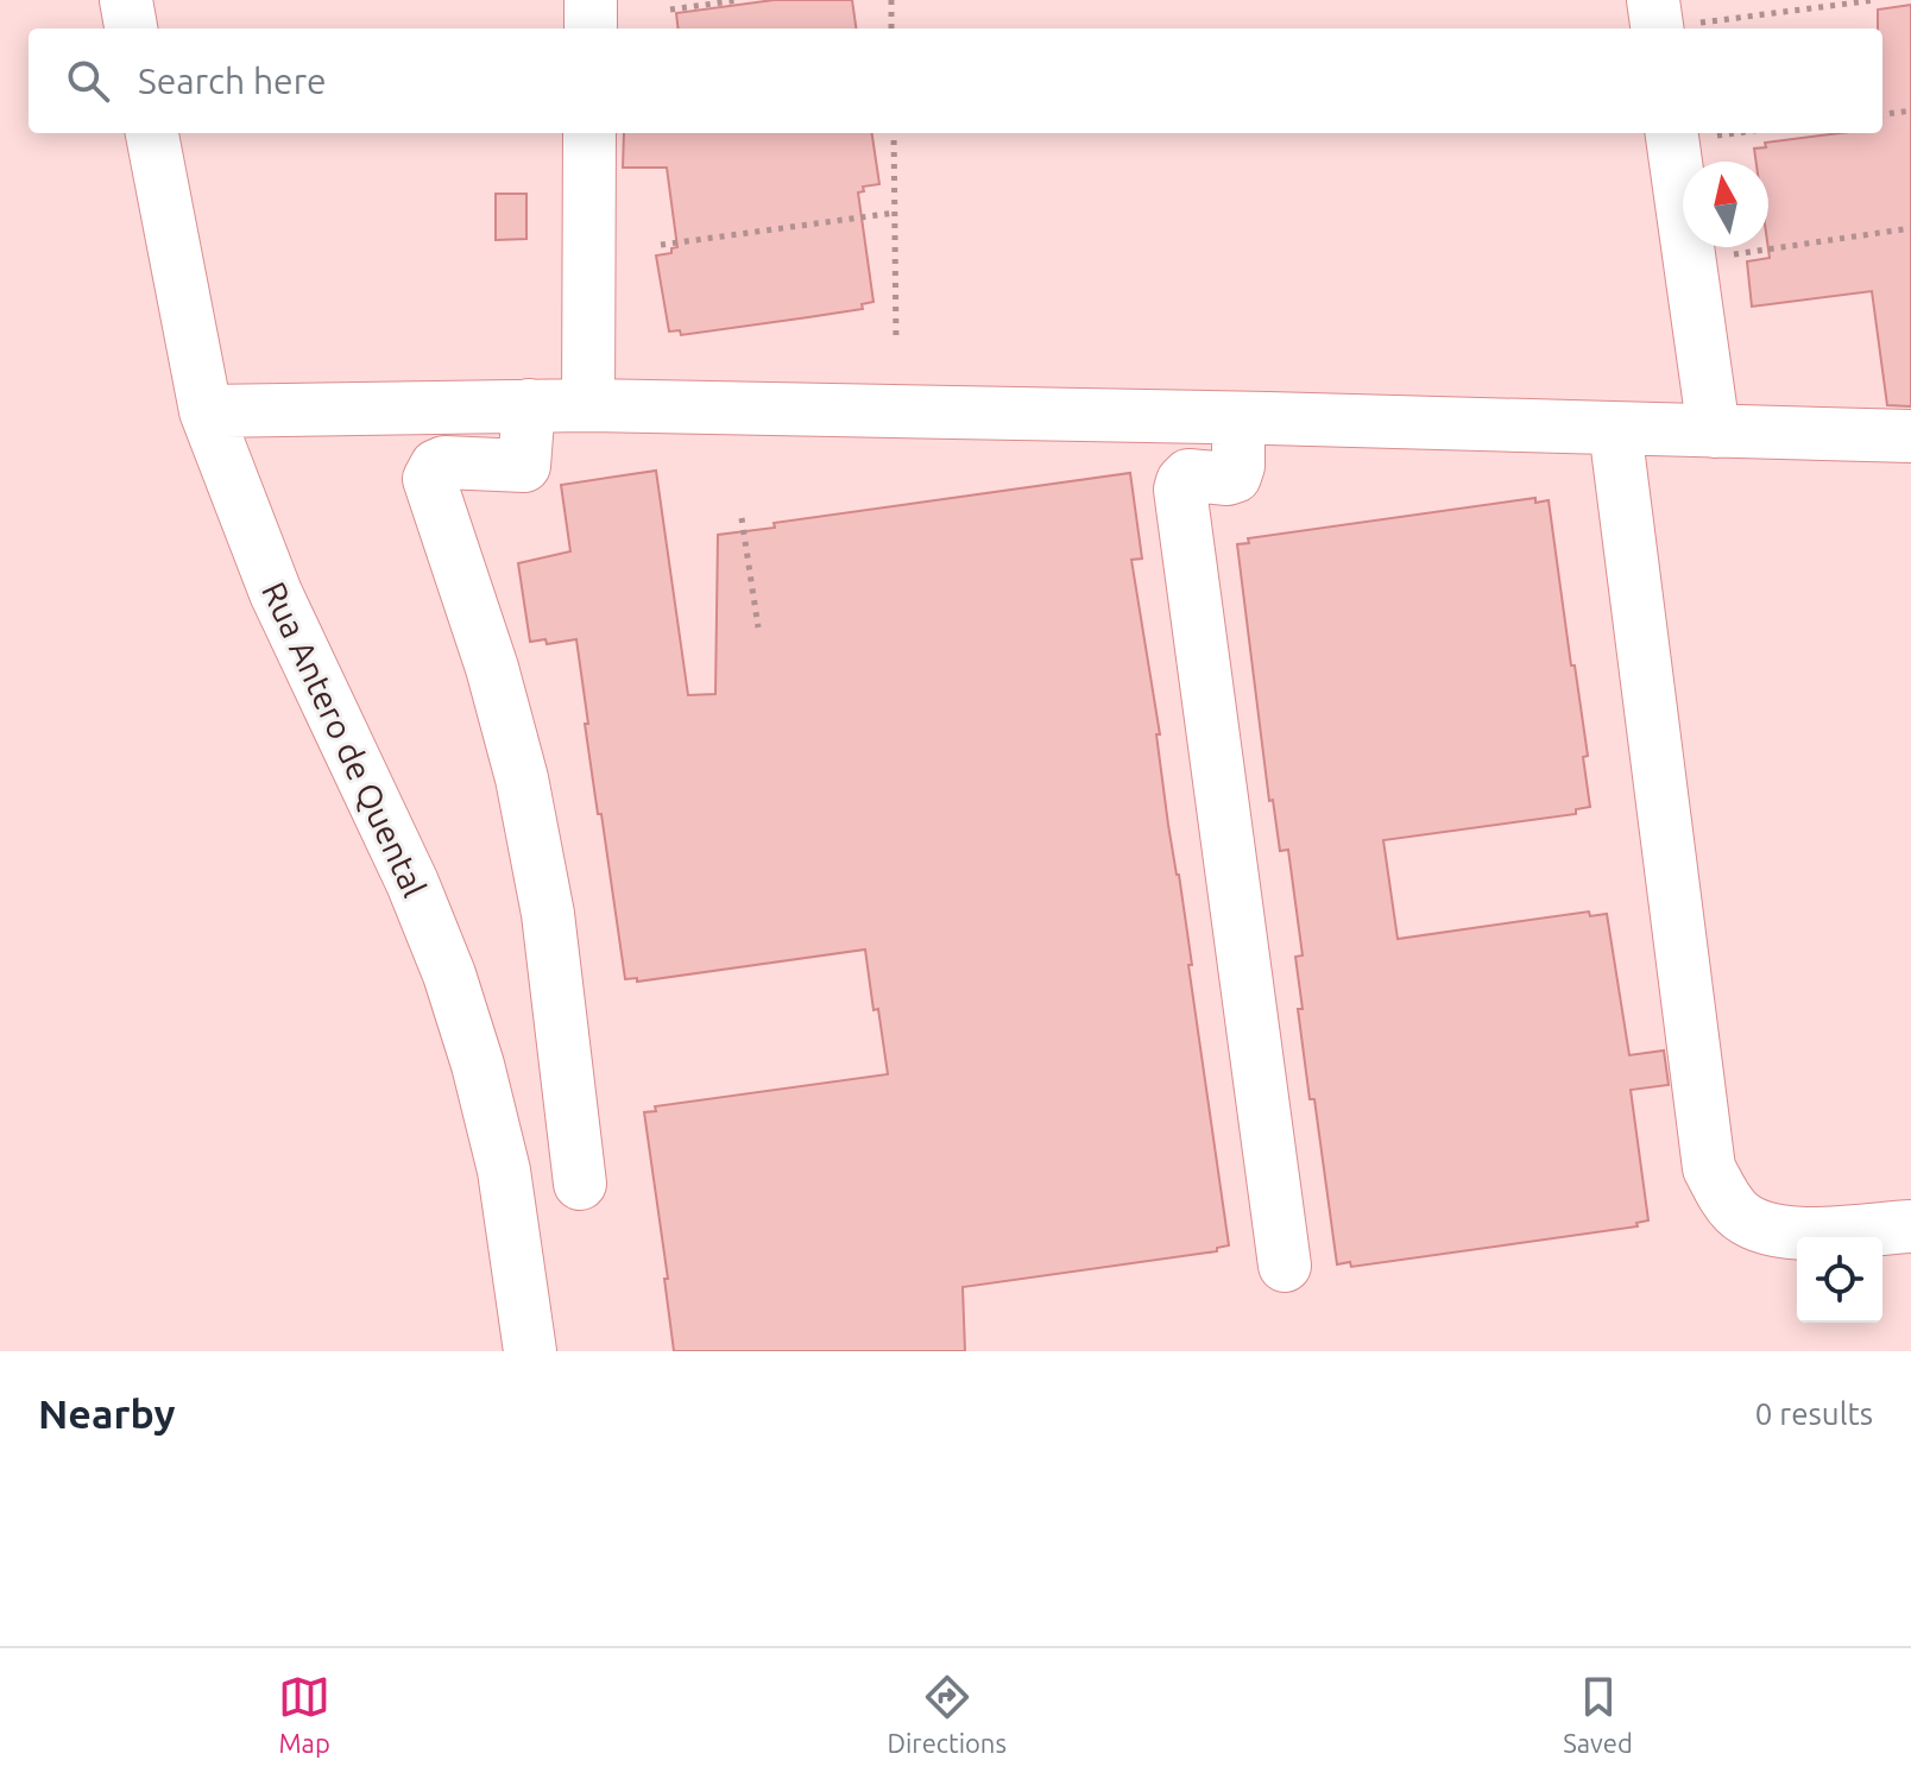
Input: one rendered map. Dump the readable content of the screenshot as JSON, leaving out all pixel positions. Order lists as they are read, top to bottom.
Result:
{
  "streets": {
    "street": ["Rua Antero de Quental"]
  },
  "north": "top",
  "page": {
    "search": "Search here",
    "heading": ["Nearby", "0 results"],
    "nav": ["Map", "Directions", "Saved"]
  }
}
